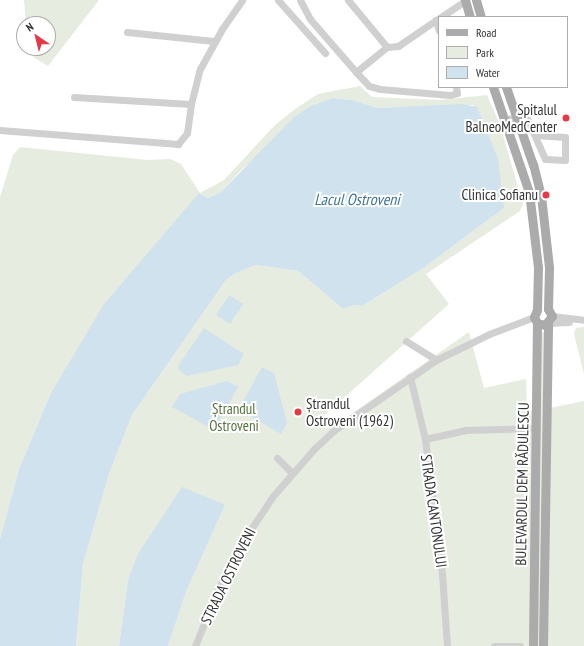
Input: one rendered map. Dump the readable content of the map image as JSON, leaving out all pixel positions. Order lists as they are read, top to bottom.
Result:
{
  "streets": {
    "main road": ["BULEVARDUL DEM RĂDULESCU"],
    "street": ["STRADA CANTONULUI", "STRADA OSTROVENI"]
  },
  "crossings": [
    ["BULEVARDUL DEM RĂDULESCU", "STRADA OSTROVENI"],
    ["STRADA CANTONULUI", "STRADA OSTROVENI"]
  ],
  "water": ["Lacul Ostroveni"],
  "parks": ["Ștrandul Ostroveni"],
  "places": ["Spitalul BalneoMedCenter", "Clinica Sofianu", "Ștrandul Ostroveni (1962)"],
  "legend": ["Road", "Park", "Water"],
  "north": "top left"
}
